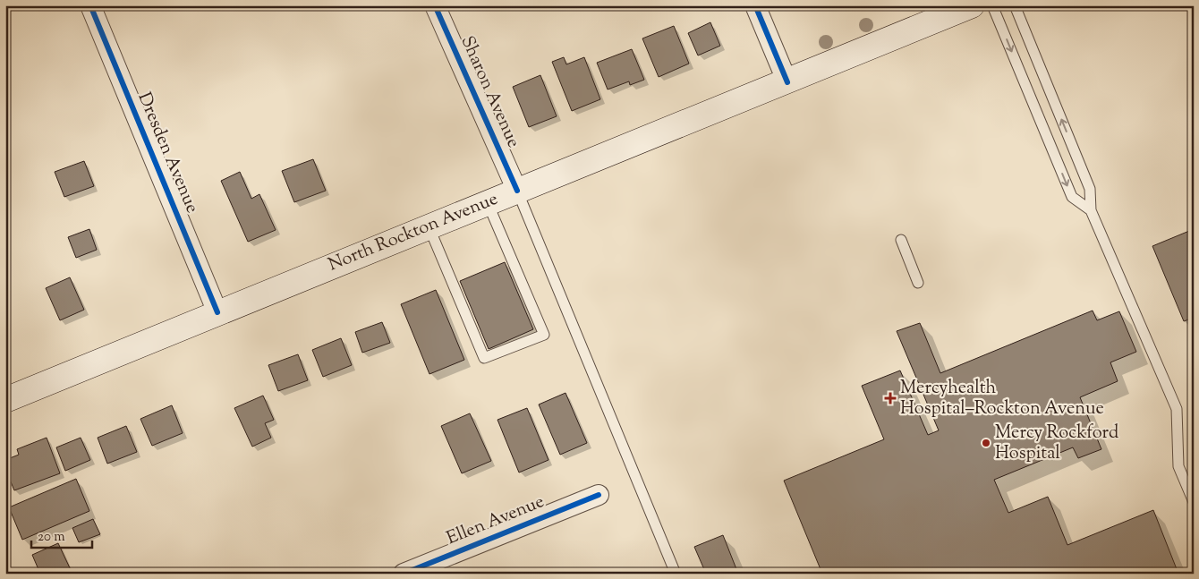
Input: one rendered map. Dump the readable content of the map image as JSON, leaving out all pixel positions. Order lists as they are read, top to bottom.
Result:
{
  "streets": {
    "main road": ["North Rockton Avenue"],
    "street": ["Sharon Avenue", "Dresden Avenue", "Ellen Avenue"]
  },
  "crossings": [
    ["Sharon Avenue", "North Rockton Avenue"],
    ["Dresden Avenue", "North Rockton Avenue"]
  ],
  "places": {
    "health": ["Mercyhealth Hospital–Rockton Avenue"],
    "other": ["Mercy Rockford Hospital"]
  },
  "scale_bar": "20 m"
}
